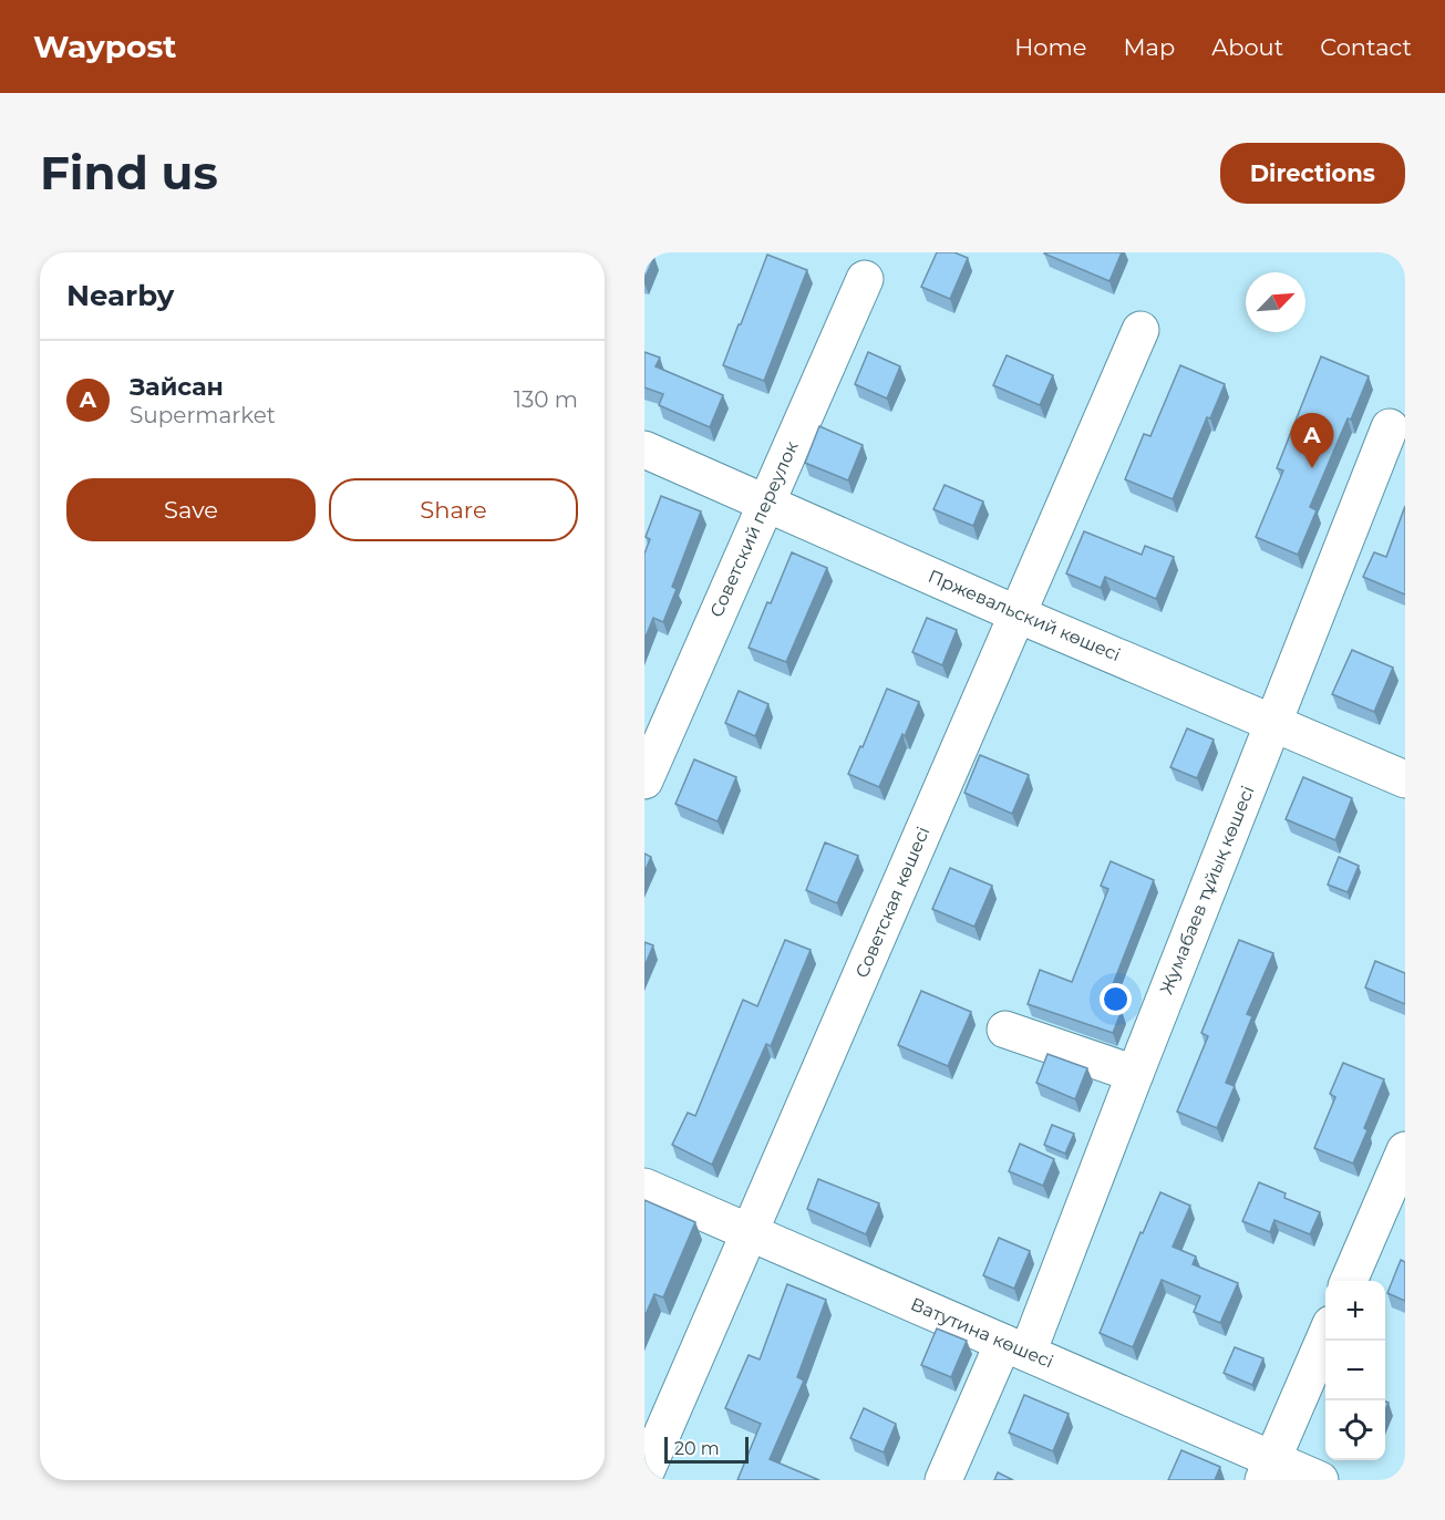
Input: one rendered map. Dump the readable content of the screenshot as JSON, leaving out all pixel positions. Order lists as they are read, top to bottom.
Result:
{
  "streets": {
    "street": [
      "Советский переулок",
      "Пржевальский көшесі",
      "Жумабаев тұйық көшесі",
      "Советская көшесі",
      "Ватутина көшесі"
    ]
  },
  "crossings": [
    ["Советский переулок", "Пржевальский көшесі"],
    ["Пржевальский көшесі", "Жумабаев тұйық көшесі"],
    ["Пржевальский көшесі", "Советская көшесі"],
    ["Жумабаев тұйық көшесі", "Ватутина көшесі"],
    ["Советская көшесі", "Ватутина көшесі"]
  ],
  "scale_bar": "20 m",
  "north": "top right",
  "page": {
    "header": "Waypost",
    "nav": [
      "Home",
      "Map",
      "About",
      "Contact"
    ],
    "buttons": [
      "Directions",
      ["Save", "Share"]
    ],
    "title": "Find us",
    "heading": "Nearby",
    "list": [
      {
        "mark": "A",
        "name": "Зайсан",
        "note": "Supermarket",
        "value": "130 m"
      }
    ],
    "pins": "A",
    "map_buttons": ["+", "−"],
    "scale": "20 m"
  }
}
